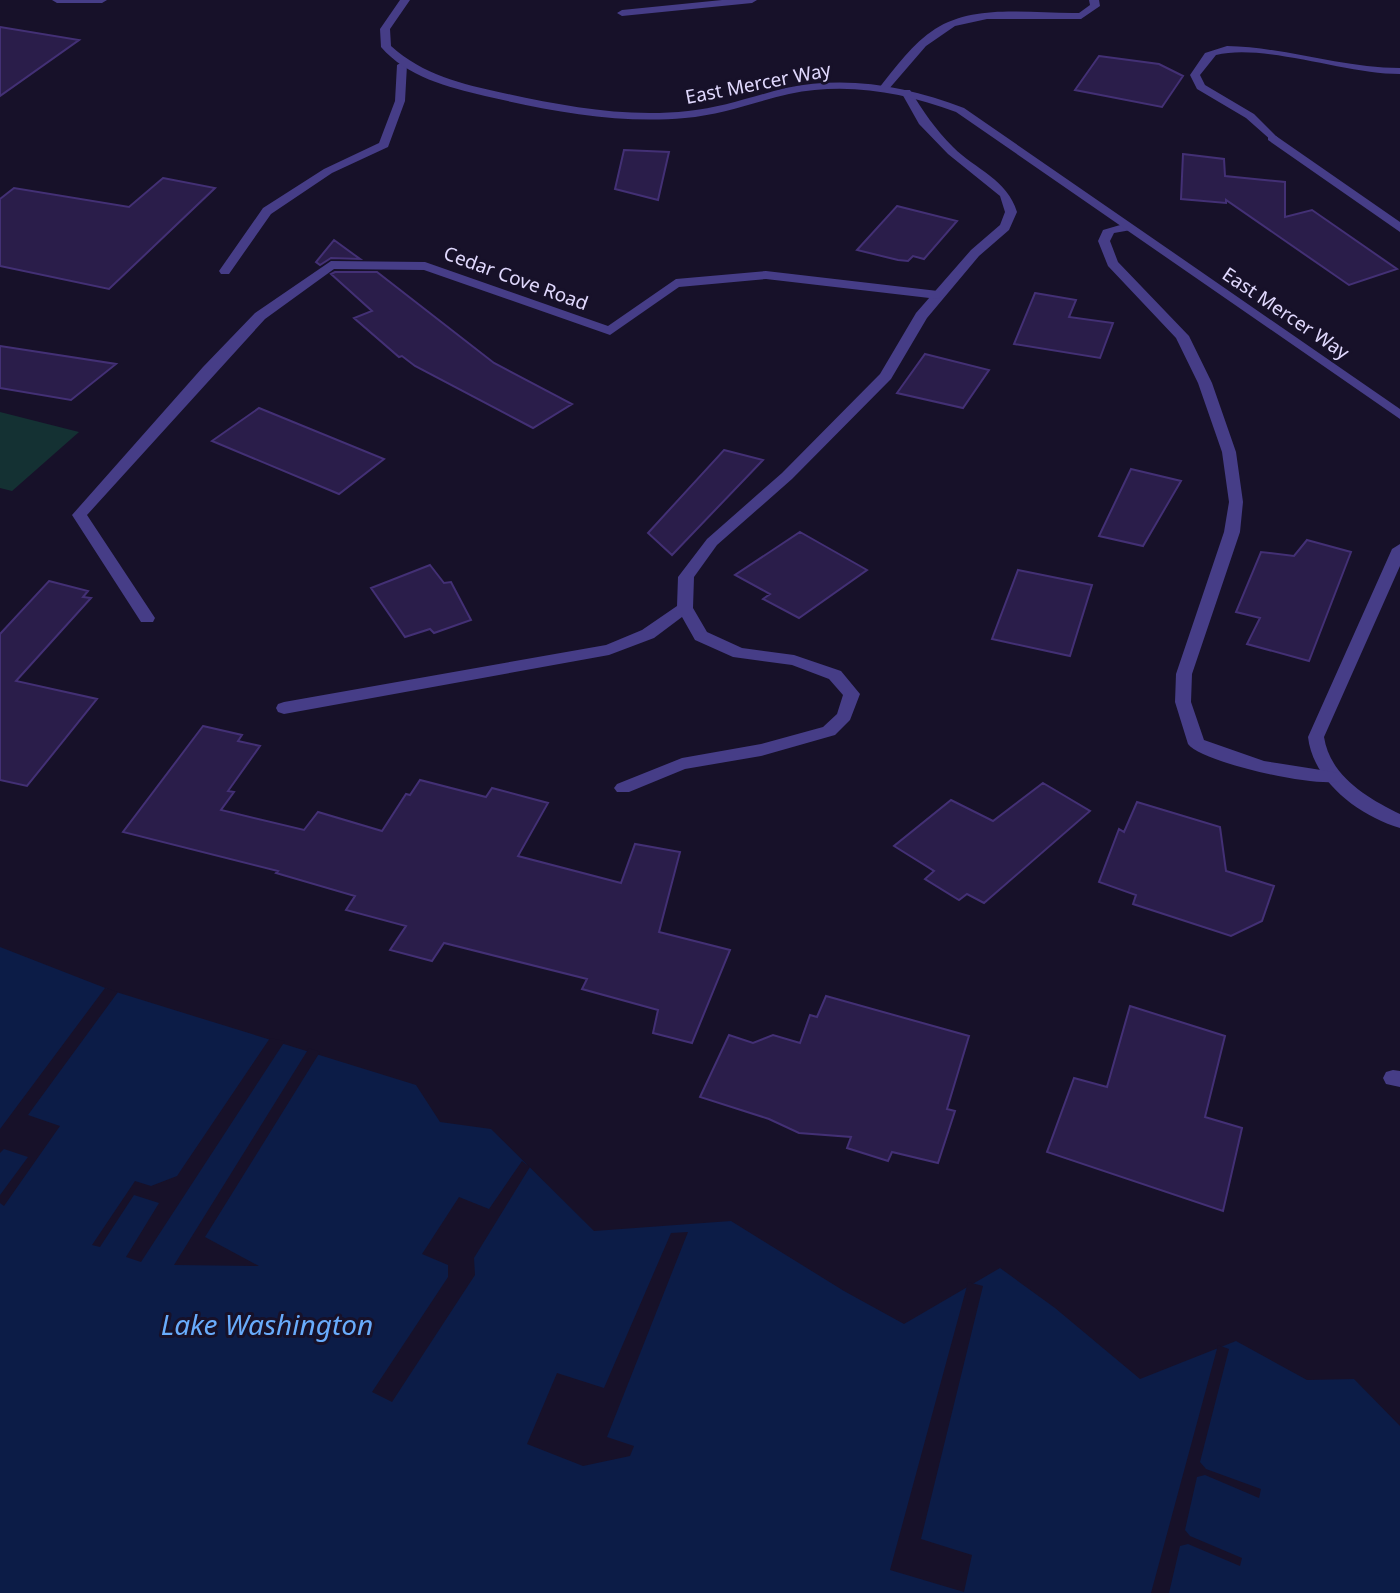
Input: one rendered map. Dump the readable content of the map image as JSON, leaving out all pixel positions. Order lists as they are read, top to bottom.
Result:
{
  "streets": {
    "street": ["East Mercer Way", "Cedar Cove Road"]
  },
  "water": ["Lake Washington"]
}
